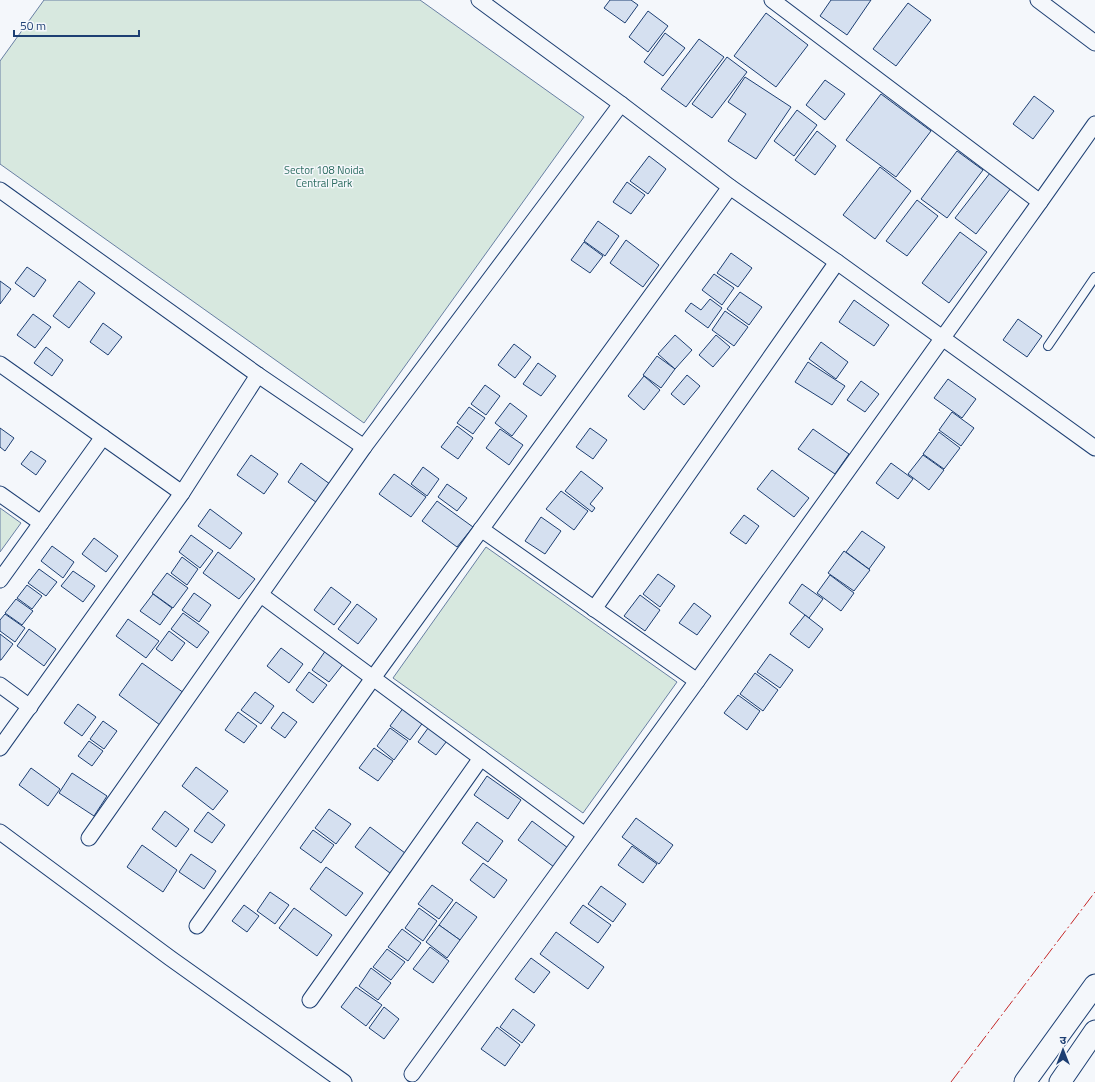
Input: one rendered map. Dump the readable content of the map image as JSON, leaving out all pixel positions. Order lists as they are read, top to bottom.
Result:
{
  "parks": ["Sector 108 Noida Central Park"],
  "scale_bar": "50 m",
  "north": "top"
}
